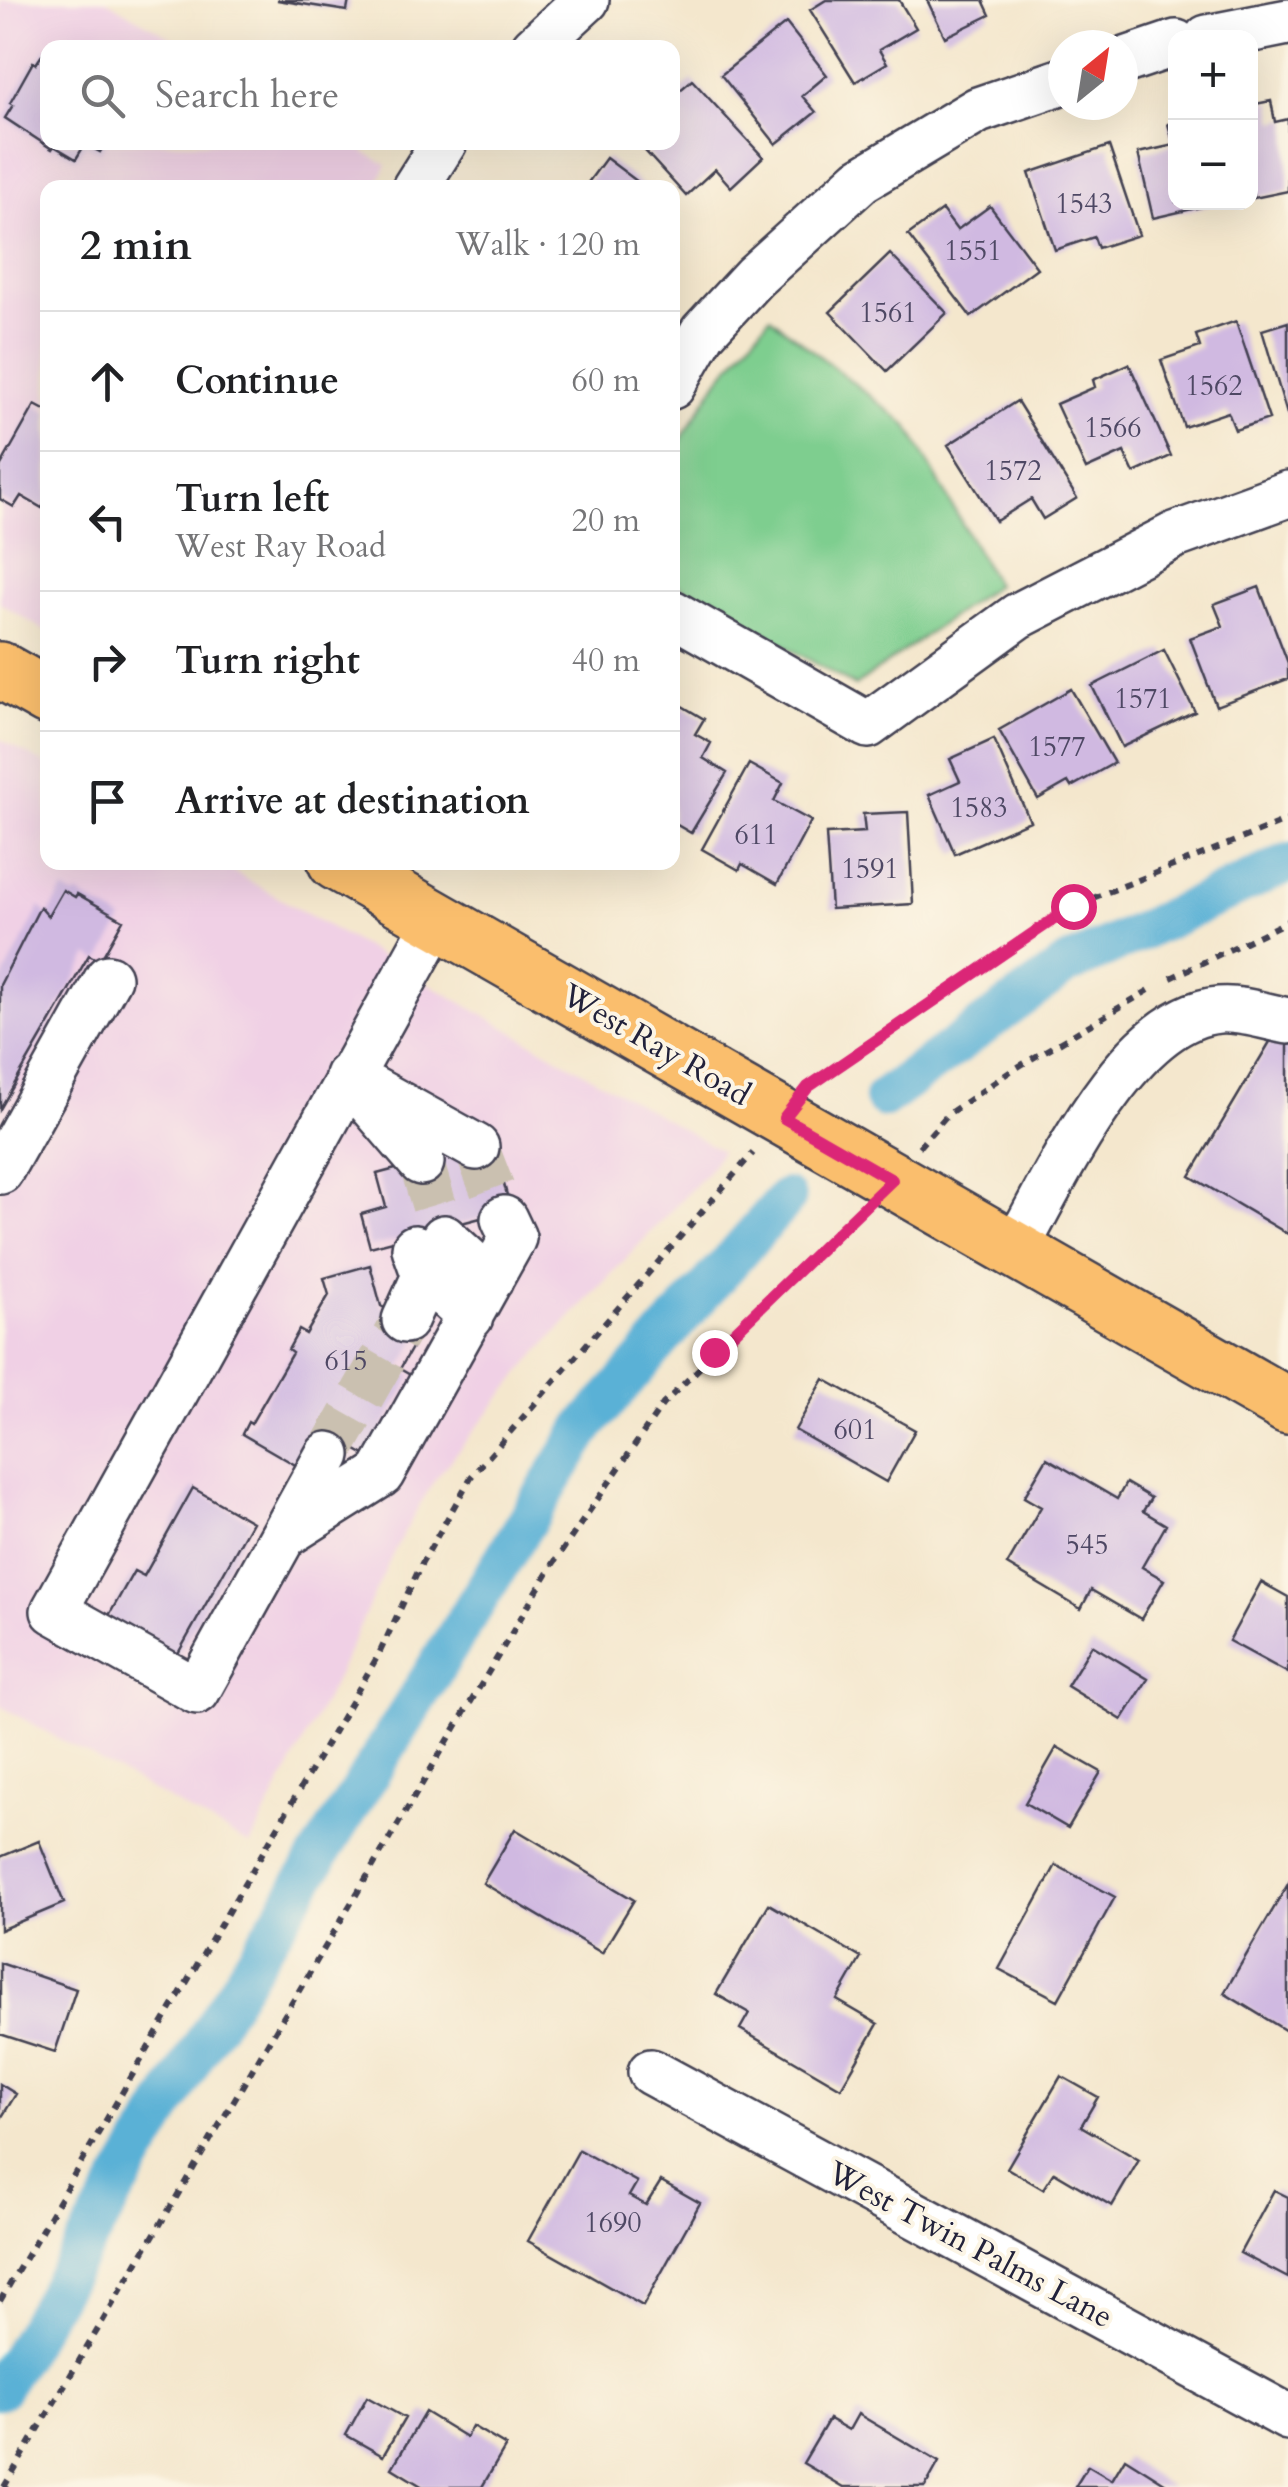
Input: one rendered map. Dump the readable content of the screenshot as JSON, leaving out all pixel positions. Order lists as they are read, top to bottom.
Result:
{
  "streets": {
    "main road": ["West Ray Road"],
    "street": ["West Twin Palms Lane"]
  },
  "house_numbers": [
    "1543",
    "1551",
    "1561",
    "1562",
    "1566",
    "1572",
    "1571",
    "1577",
    "1583",
    "611",
    "1591",
    "615",
    "601",
    "545",
    "1690"
  ],
  "north": "top right",
  "page": {
    "map_buttons": ["+", "−"],
    "search": "Search here",
    "heading": ["2 min", "Walk · 120 m"],
    "list": [
      ["Continue", "60 m"],
      ["Turn left", "West Ray Road", "20 m"],
      ["Turn right", "40 m"],
      "Arrive at destination"
    ]
  }
}
